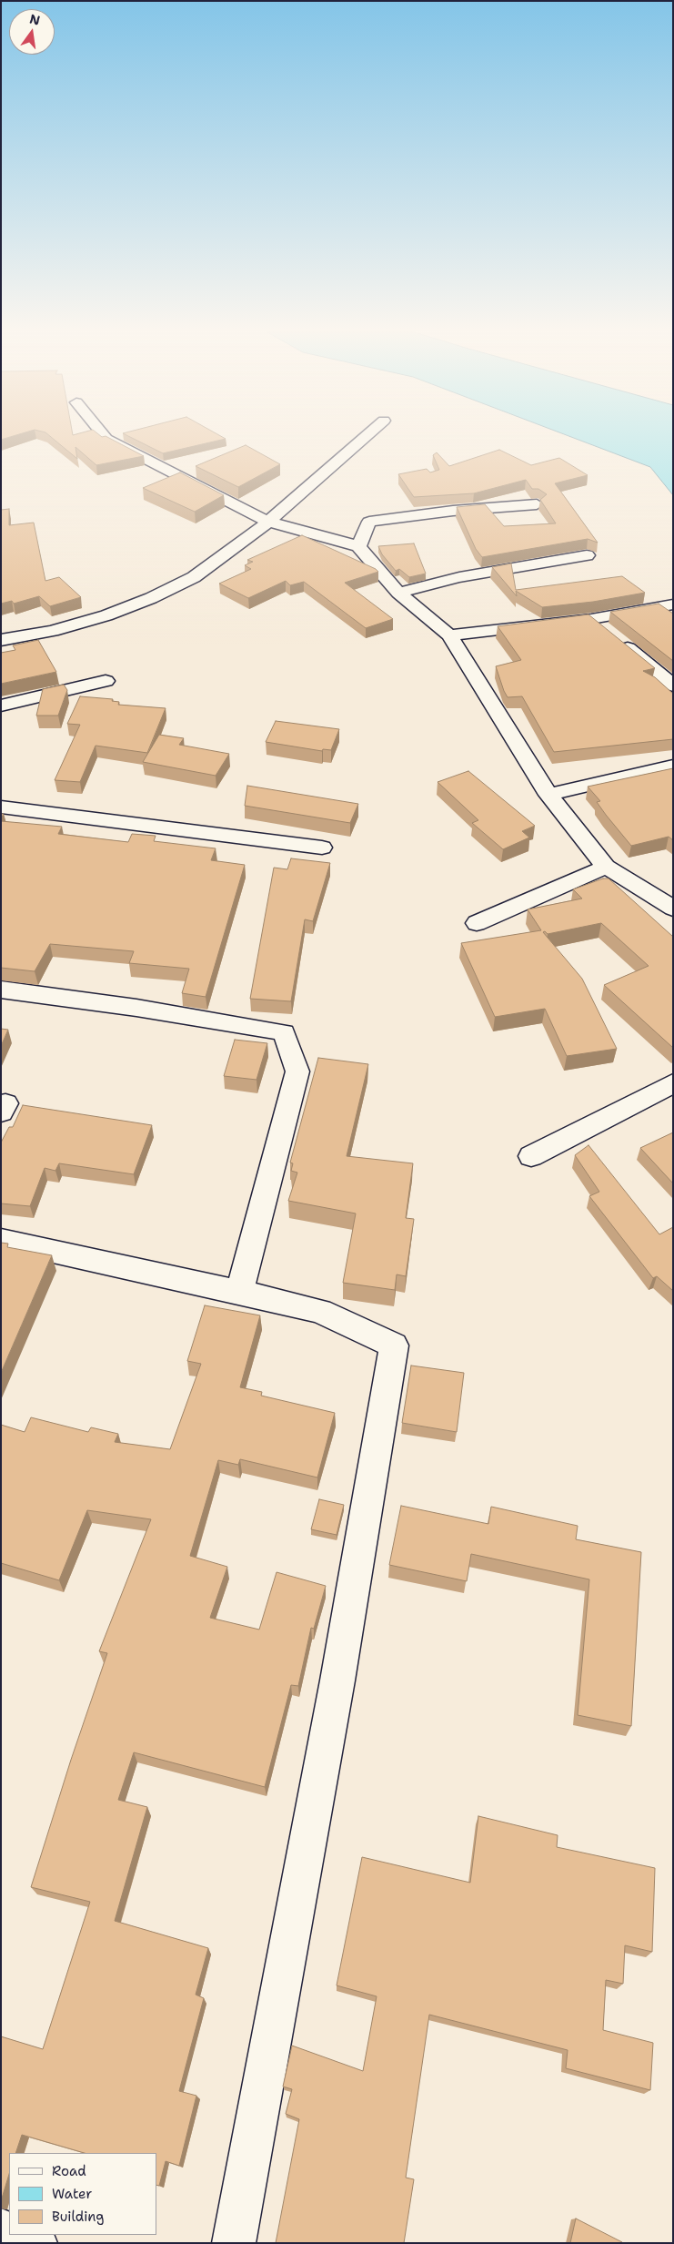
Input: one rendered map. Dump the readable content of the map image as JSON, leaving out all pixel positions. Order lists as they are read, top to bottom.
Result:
{
  "legend": ["Road", "Water", "Building"],
  "north": "top"
}
